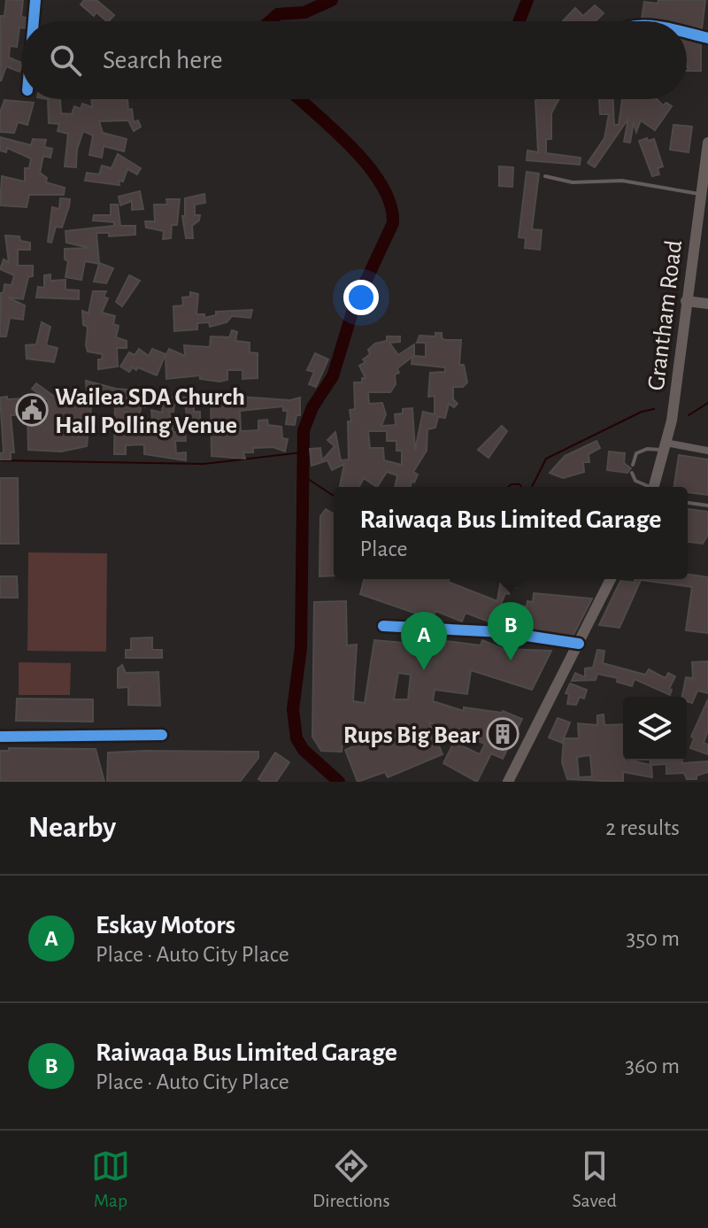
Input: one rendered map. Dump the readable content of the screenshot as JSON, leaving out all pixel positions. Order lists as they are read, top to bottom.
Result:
{
  "streets": {
    "main road": ["Grantham Road"]
  },
  "places": {
    "public building": ["Wailea SDA Church Hall Polling Venue"],
    "building": ["Rups Big Bear"]
  },
  "page": {
    "search": "Search here",
    "popup": ["Raiwaqa Bus Limited Garage", "Place"],
    "pins": ["B", "A"],
    "heading": ["Nearby", "2 results"],
    "list": [
      {
        "mark": "A",
        "name": "Eskay Motors",
        "note": "Place · Auto City Place",
        "value": "350 m"
      },
      {
        "mark": "B",
        "name": "Raiwaqa Bus Limited Garage",
        "note": "Place · Auto City Place",
        "value": "360 m"
      }
    ],
    "nav": ["Map", "Directions", "Saved"]
  }
}
